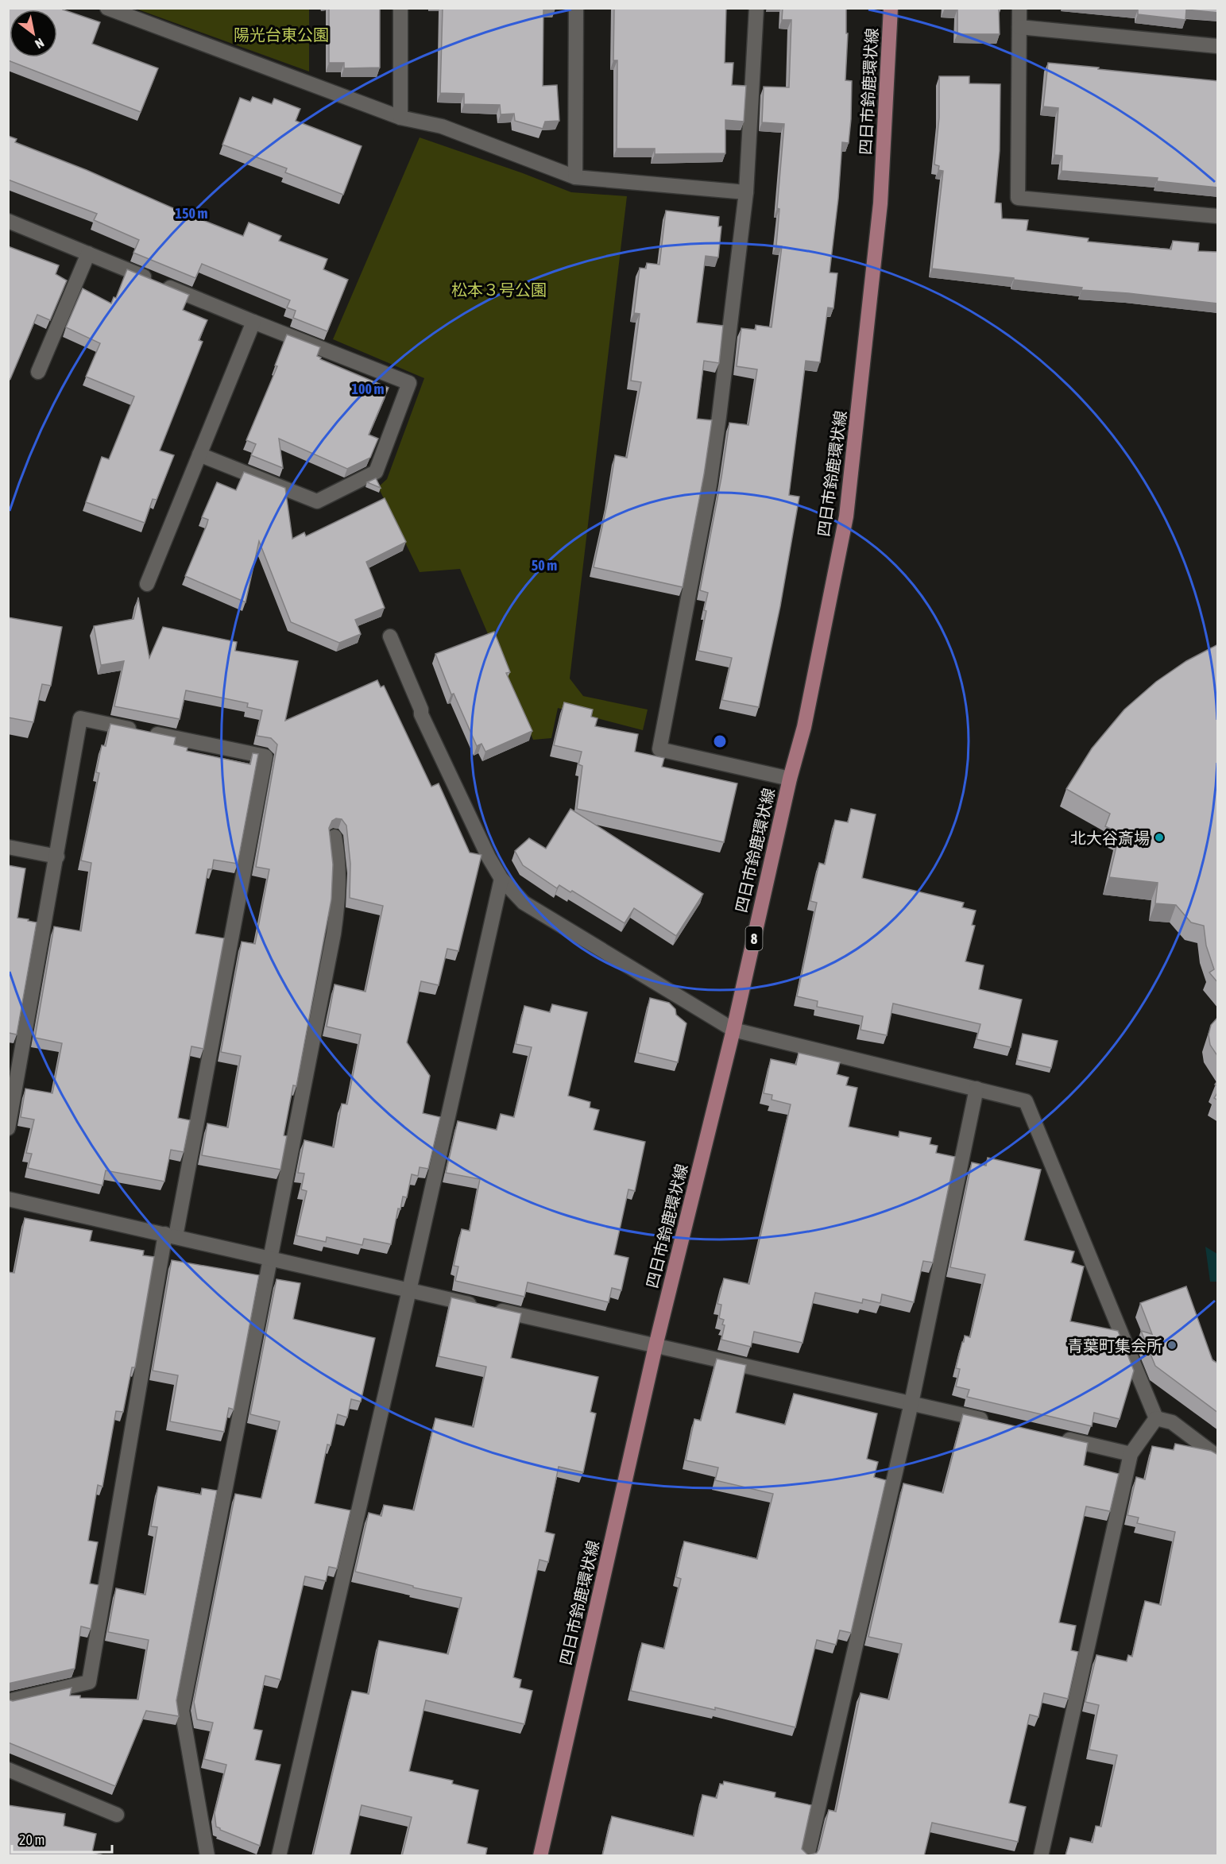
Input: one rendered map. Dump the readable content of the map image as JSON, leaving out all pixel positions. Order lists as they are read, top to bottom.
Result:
{
  "streets": {
    "main road": ["四日市鈴鹿環状線", "8"]
  },
  "parks": ["陽光台東公園", "松本３号公園"],
  "places": ["北大谷斎場", "青葉町集会所"],
  "scale_bar": "20 m",
  "north": "bottom right",
  "rings": ["150 m", "100 m", "50 m"]
}
